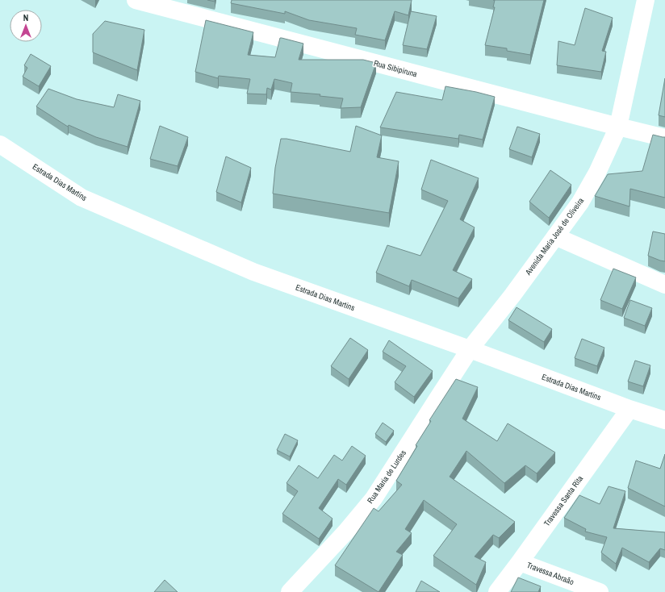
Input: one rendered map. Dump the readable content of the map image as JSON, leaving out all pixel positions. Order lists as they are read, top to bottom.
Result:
{
  "streets": {
    "street": [
      "Rua Sibipiruna",
      "Estrada Dias Martins",
      "Avenida Maria José de Oliveira",
      "Rua Maria de Lurdes",
      "Travessa Santa Rita",
      "Travessa Abraão"
    ]
  },
  "crossings": [
    ["Rua Sibipiruna", "Avenida Maria José de Oliveira"],
    ["Estrada Dias Martins", "Avenida Maria José de Oliveira"],
    ["Estrada Dias Martins", "Rua Maria de Lurdes"],
    ["Estrada Dias Martins", "Travessa Santa Rita"],
    ["Avenida Maria José de Oliveira", "Rua Maria de Lurdes"],
    ["Travessa Santa Rita", "Travessa Abraão"]
  ],
  "north": "top"
}
